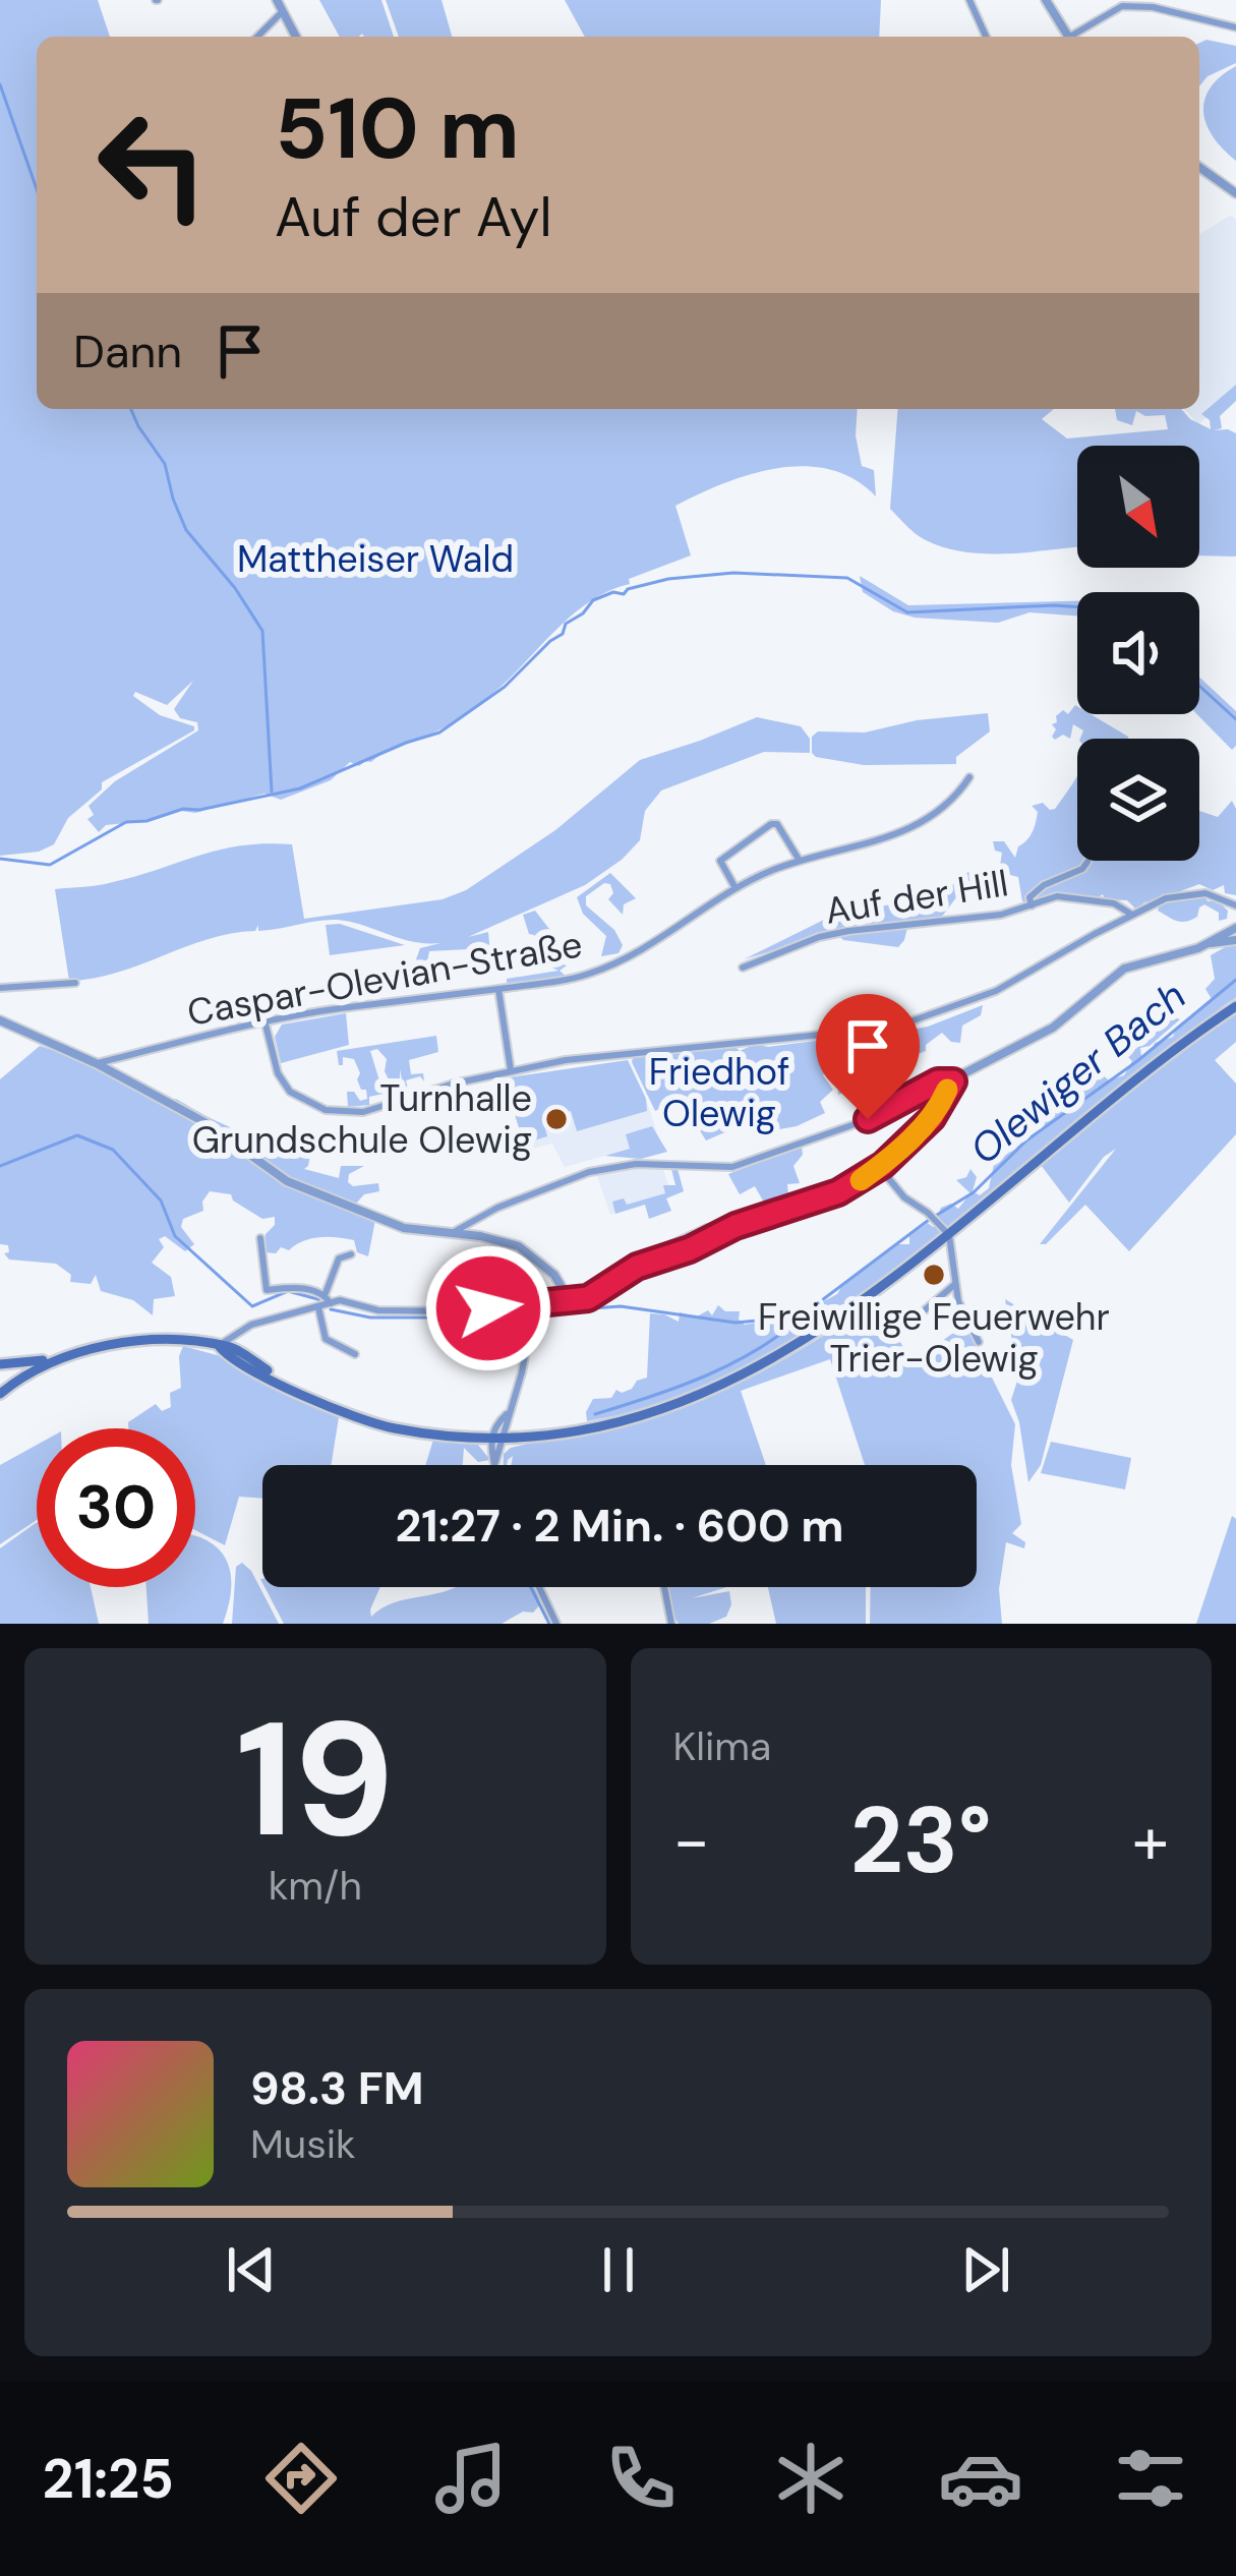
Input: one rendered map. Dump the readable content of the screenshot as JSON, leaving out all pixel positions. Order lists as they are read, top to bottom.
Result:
{
  "streets": {
    "street": ["Auf der Hill", "Caspar-Olevian-Straße"]
  },
  "water": ["Olewiger Bach"],
  "parks": ["Mattheiser Wald", "Friedhof Olewig"],
  "places": ["Turnhalle Grundschule Olewig", "Freiwillige Feuerwehr Trier-Olewig"],
  "north": "bottom right",
  "page": {
    "turn": ["510 m", "Auf der Ayl"],
    "then": "Dann",
    "limit": "30",
    "trip": "21:27 · 2 Min. · 600 m",
    "tile": [
      ["19", "km/h"],
      "Klima"
    ],
    "heat": ["−", "23°", "+"],
    "song": ["98.3 FM", "Musik"],
    "tabs": "21:25"
  }
}
